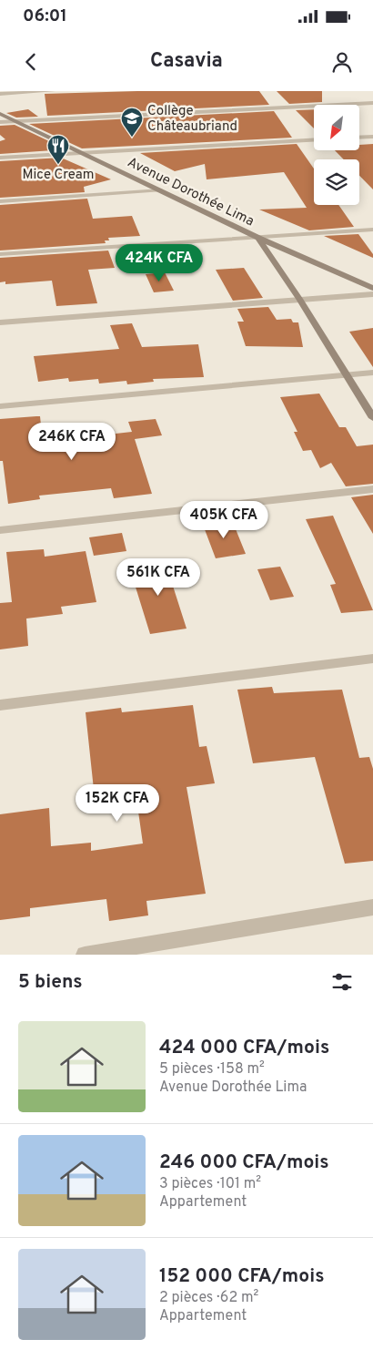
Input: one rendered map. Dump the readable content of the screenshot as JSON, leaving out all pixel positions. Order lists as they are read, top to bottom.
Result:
{
  "streets": {
    "main road": ["Avenue Dorothée Lima"]
  },
  "places": {
    "school or university": ["Collège Châteaubriand"],
    "restaurant": ["Mice Cream"]
  },
  "north": "bottom left",
  "page": {
    "status": "06:01",
    "header": "Casavia",
    "price": [
      "424K CFA",
      "246K CFA",
      "405K CFA",
      "561K CFA",
      "152K CFA"
    ],
    "heading": "5 biens",
    "list": [
      {
        "name": "424 000 CFA/mois",
        "note": "5 pièces · 158 m² · Avenue Dorothée Lima"
      },
      {
        "name": "246 000 CFA/mois",
        "note": "3 pièces · 101 m² · Appartement"
      },
      {
        "name": "152 000 CFA/mois",
        "note": "2 pièces · 62 m² · Appartement"
      }
    ]
  }
}
